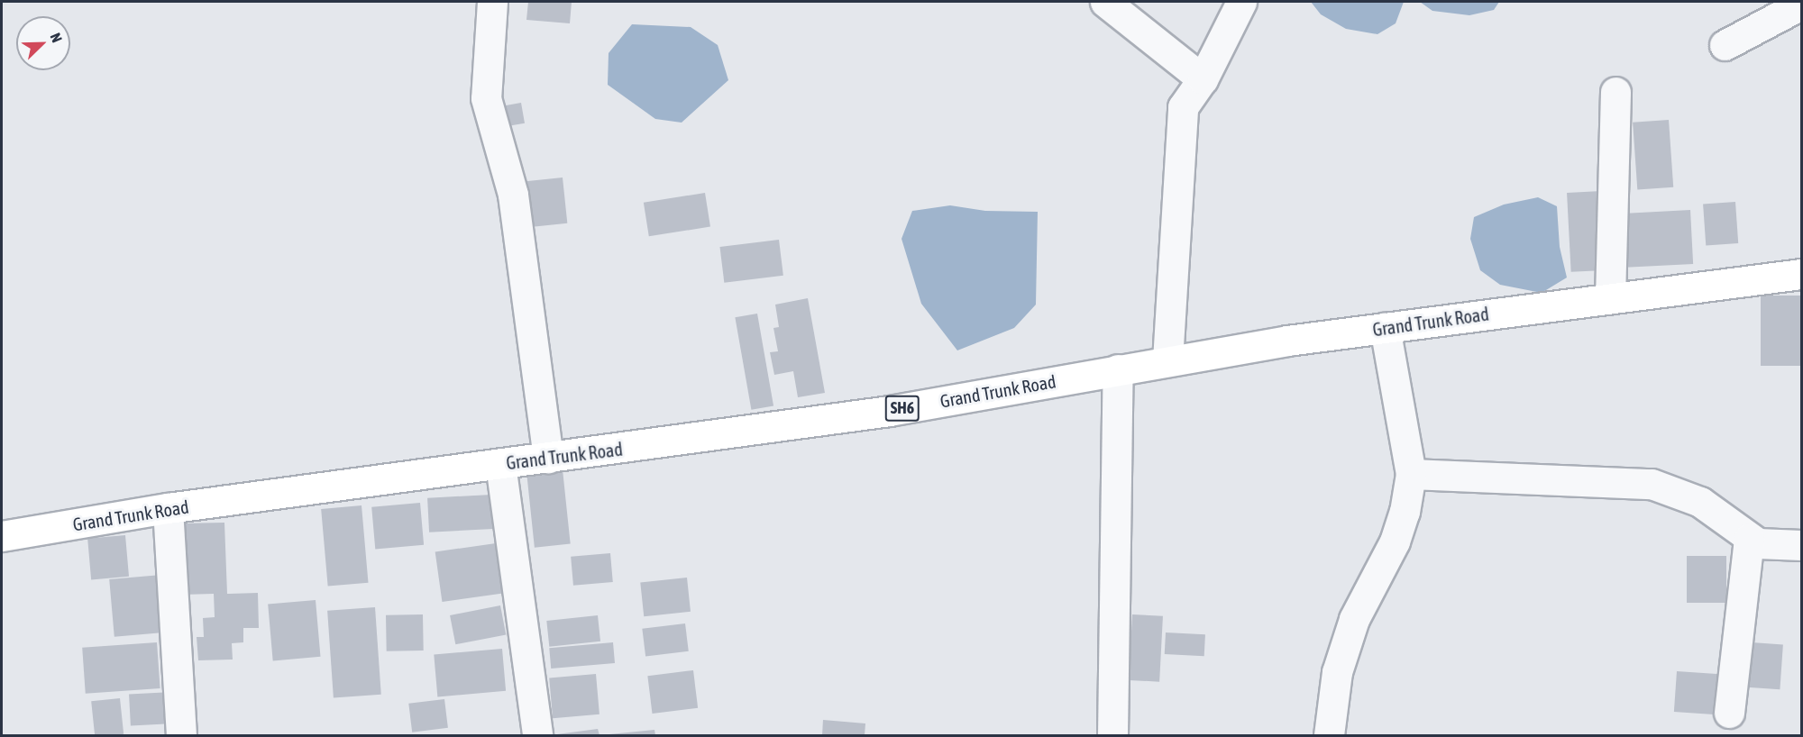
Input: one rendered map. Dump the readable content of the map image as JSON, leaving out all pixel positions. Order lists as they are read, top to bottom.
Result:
{
  "streets": {
    "main road": ["Grand Trunk Road", "SH6"]
  },
  "north": "top right"
}
